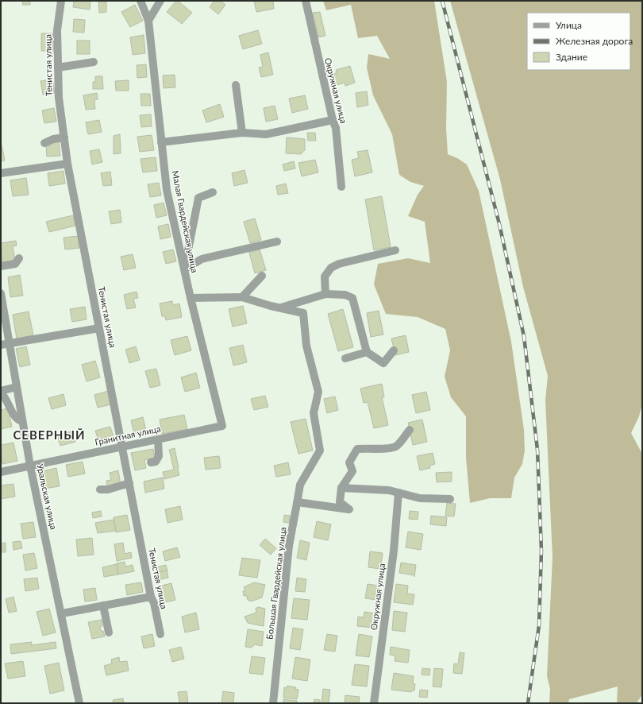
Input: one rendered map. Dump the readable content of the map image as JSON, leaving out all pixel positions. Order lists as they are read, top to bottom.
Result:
{
  "streets": {
    "street": [
      "Тенистая улица",
      "Окружная улица",
      "Малая Гвардейская улица",
      "Гранитная улица",
      "Уральская улица",
      "Большая Гвардейская улица"
    ]
  },
  "crossings": [
    ["Тенистая улица", "Гранитная улица"],
    ["Малая Гвардейская улица", "Гранитная улица"],
    ["Гранитная улица", "Уральская улица"]
  ],
  "districts": ["СЕВЕРНЫЙ"],
  "legend": ["Улица", "Железная дорога", "Здание"]
}
